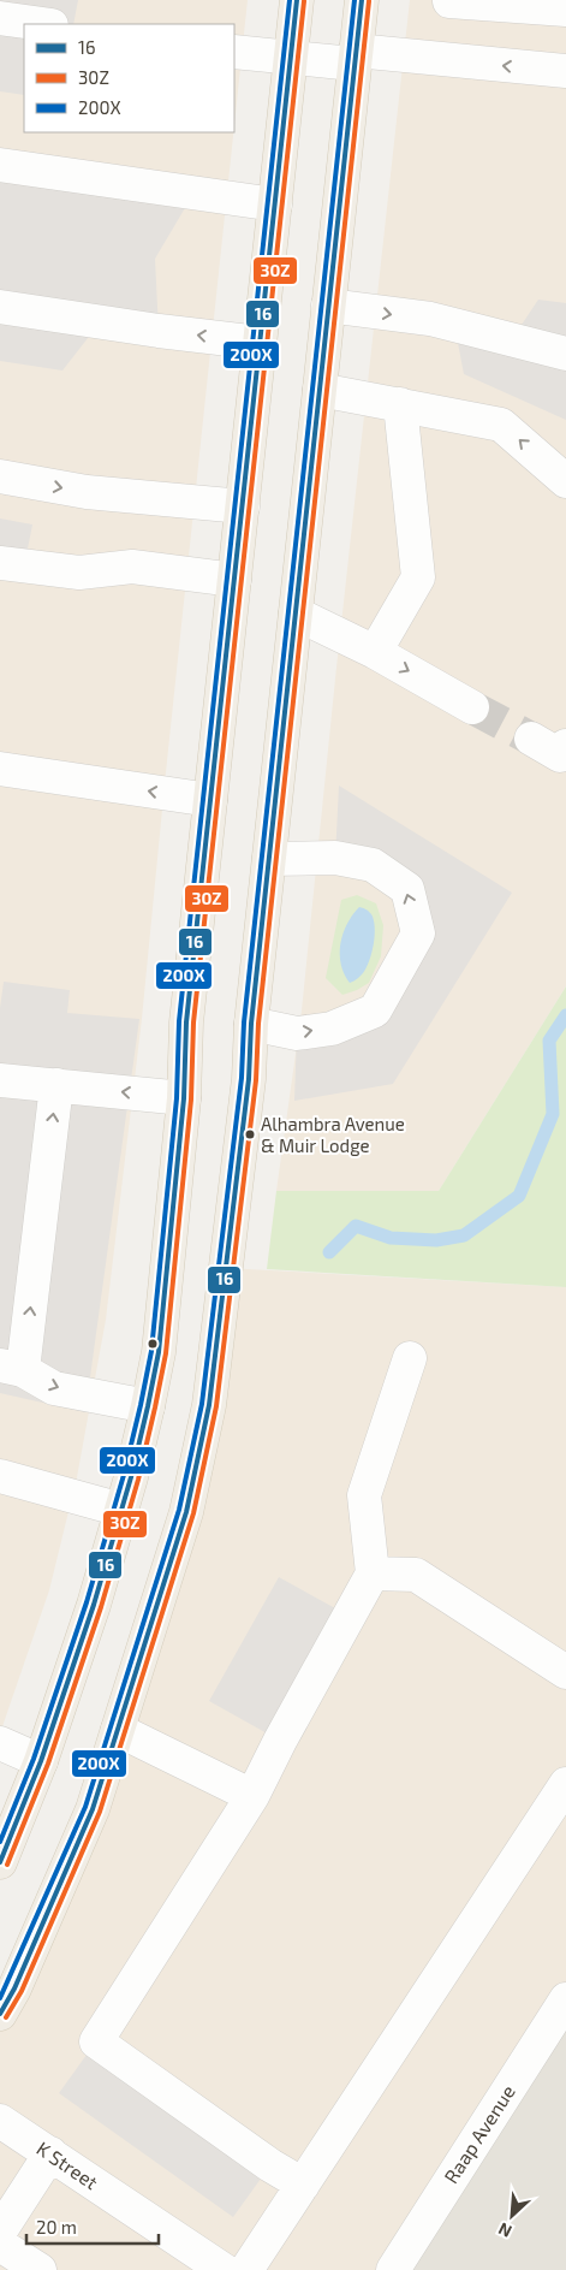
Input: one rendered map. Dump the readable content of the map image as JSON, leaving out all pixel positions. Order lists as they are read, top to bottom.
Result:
{
  "streets": {
    "street": ["Raap Avenue", "K Street"]
  },
  "places": ["Alhambra Avenue & Muir Lodge"],
  "lines": ["transit line 16", "transit line 200X", "transit line 30Z"],
  "legend": ["16", "30Z", "200X"],
  "scale_bar": "20 m",
  "north": "bottom left"
}
